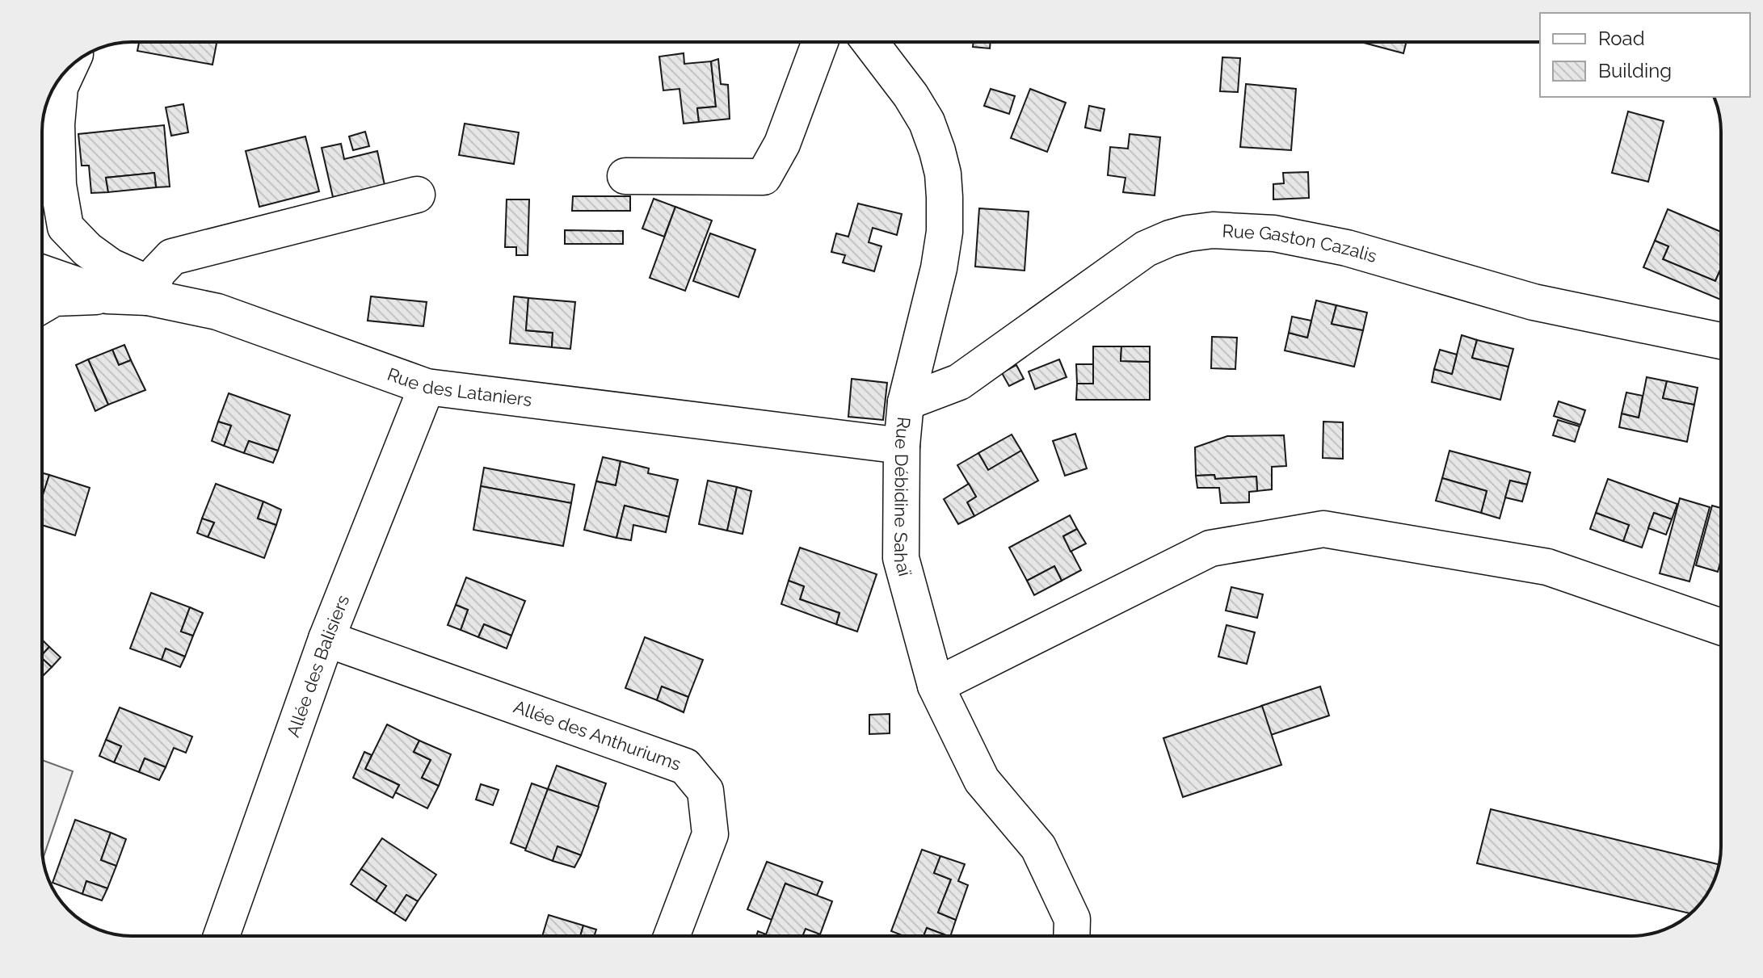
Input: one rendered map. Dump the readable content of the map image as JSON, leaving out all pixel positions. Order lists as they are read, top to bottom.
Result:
{
  "streets": {
    "street": [
      "Rue Gaston Cazalis",
      "Rue des Lataniers",
      "Rue Débidine Sahaï",
      "Allée des Balisiers",
      "Allée des Anthuriums"
    ]
  },
  "crossings": [
    ["Rue Gaston Cazalis", "Rue Débidine Sahaï"],
    ["Rue des Lataniers", "Rue Débidine Sahaï"],
    ["Rue des Lataniers", "Allée des Balisiers"],
    ["Allée des Balisiers", "Allée des Anthuriums"]
  ],
  "legend": ["Road", "Building"]
}
